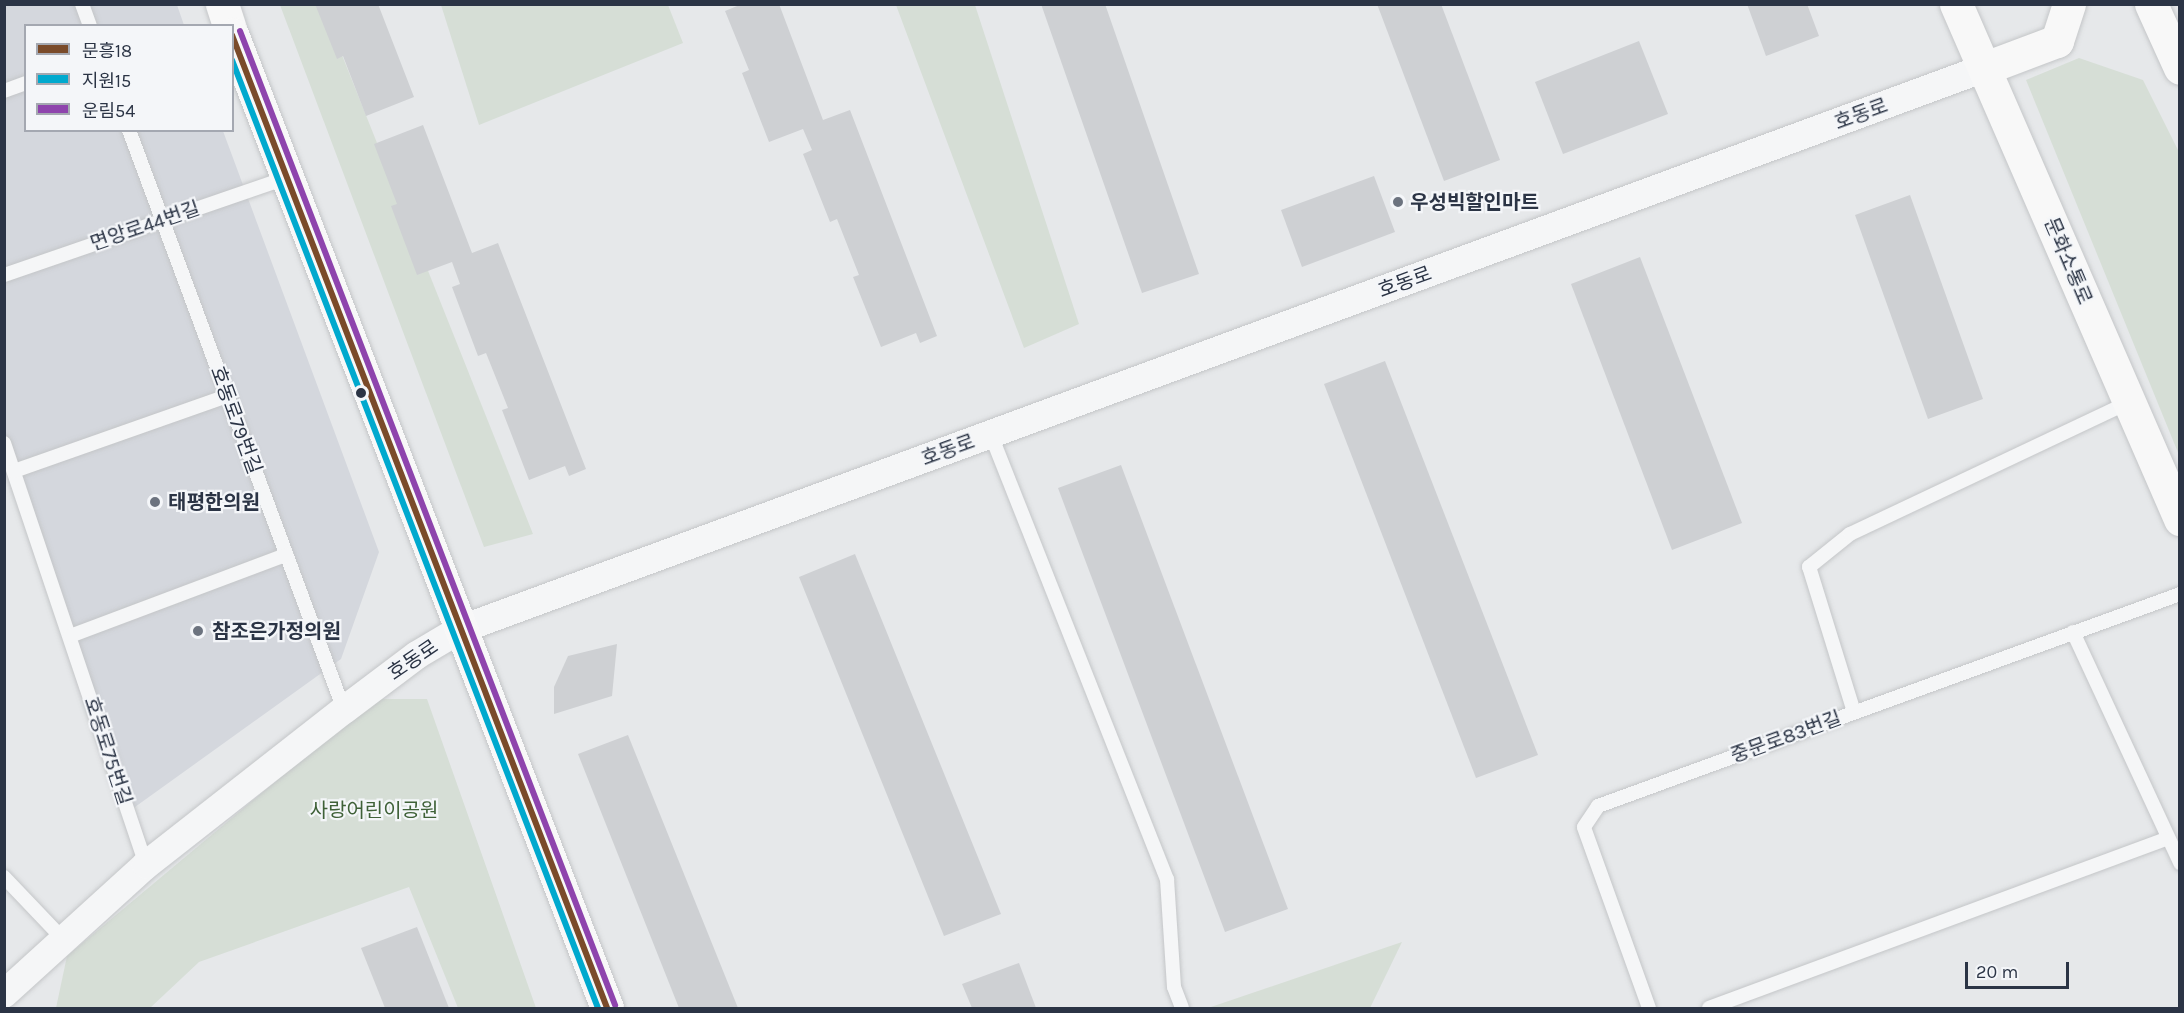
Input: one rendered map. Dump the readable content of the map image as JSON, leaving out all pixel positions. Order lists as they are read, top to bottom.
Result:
{
  "streets": {
    "main road": ["문화소통로"],
    "street": ["호동로"],
    "lane": [
      "면앙로44번길",
      "호동로79번길",
      "중문로83번길",
      "호동로75번길"
    ]
  },
  "crossings": [
    ["호동로", "문화소통로"],
    ["호동로", "호동로79번길"],
    ["호동로", "호동로75번길"],
    ["면앙로44번길", "호동로79번길"]
  ],
  "parks": ["사랑어린이공원"],
  "places": ["우성빅할인마트", "태평한의원", "참조은가정의원"],
  "lines": ["transit line 운림54", "transit line 문흥18", "transit line 지원15"],
  "legend": ["문흥18", "지원15", "운림54"],
  "scale_bar": "20 m"
}
